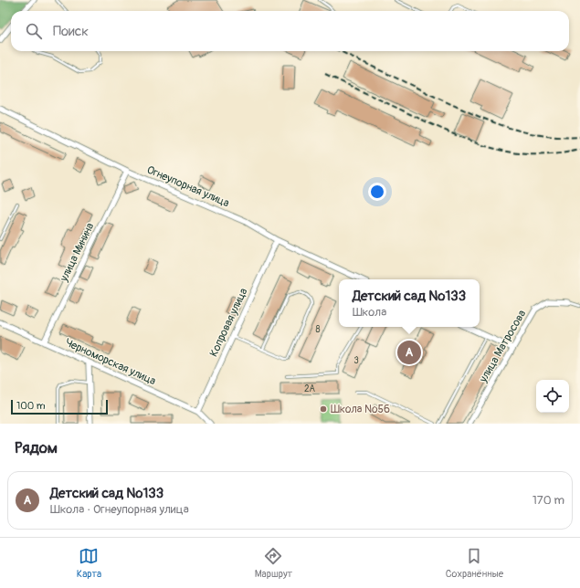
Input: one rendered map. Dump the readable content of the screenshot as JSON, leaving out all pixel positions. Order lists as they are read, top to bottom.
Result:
{
  "streets": {
    "street": [
      "Огнеупорная улица",
      "улица Минина",
      "Копровая улица",
      "улица Матросова",
      "Черноморская улица"
    ]
  },
  "crossings": [
    ["Огнеупорная улица", "улица Минина"],
    ["Огнеупорная улица", "Копровая улица"],
    ["улица Минина", "Черноморская улица"],
    ["Копровая улица", "Черноморская улица"]
  ],
  "places": ["Школа №56"],
  "house_numbers": ["8", "3", "2А"],
  "scale_bar": "100 m",
  "page": {
    "search": "Поиск",
    "popup": ["Детский сад №133", "Школа"],
    "pins": "A",
    "scale": "100 m",
    "heading": "Рядом",
    "list": [
      {
        "mark": "A",
        "name": "Детский сад №133",
        "note": "Школа · Огнеупорная улица",
        "value": "170 m"
      }
    ],
    "nav": ["Карта", "Маршрут", "Сохранённые"]
  }
}
